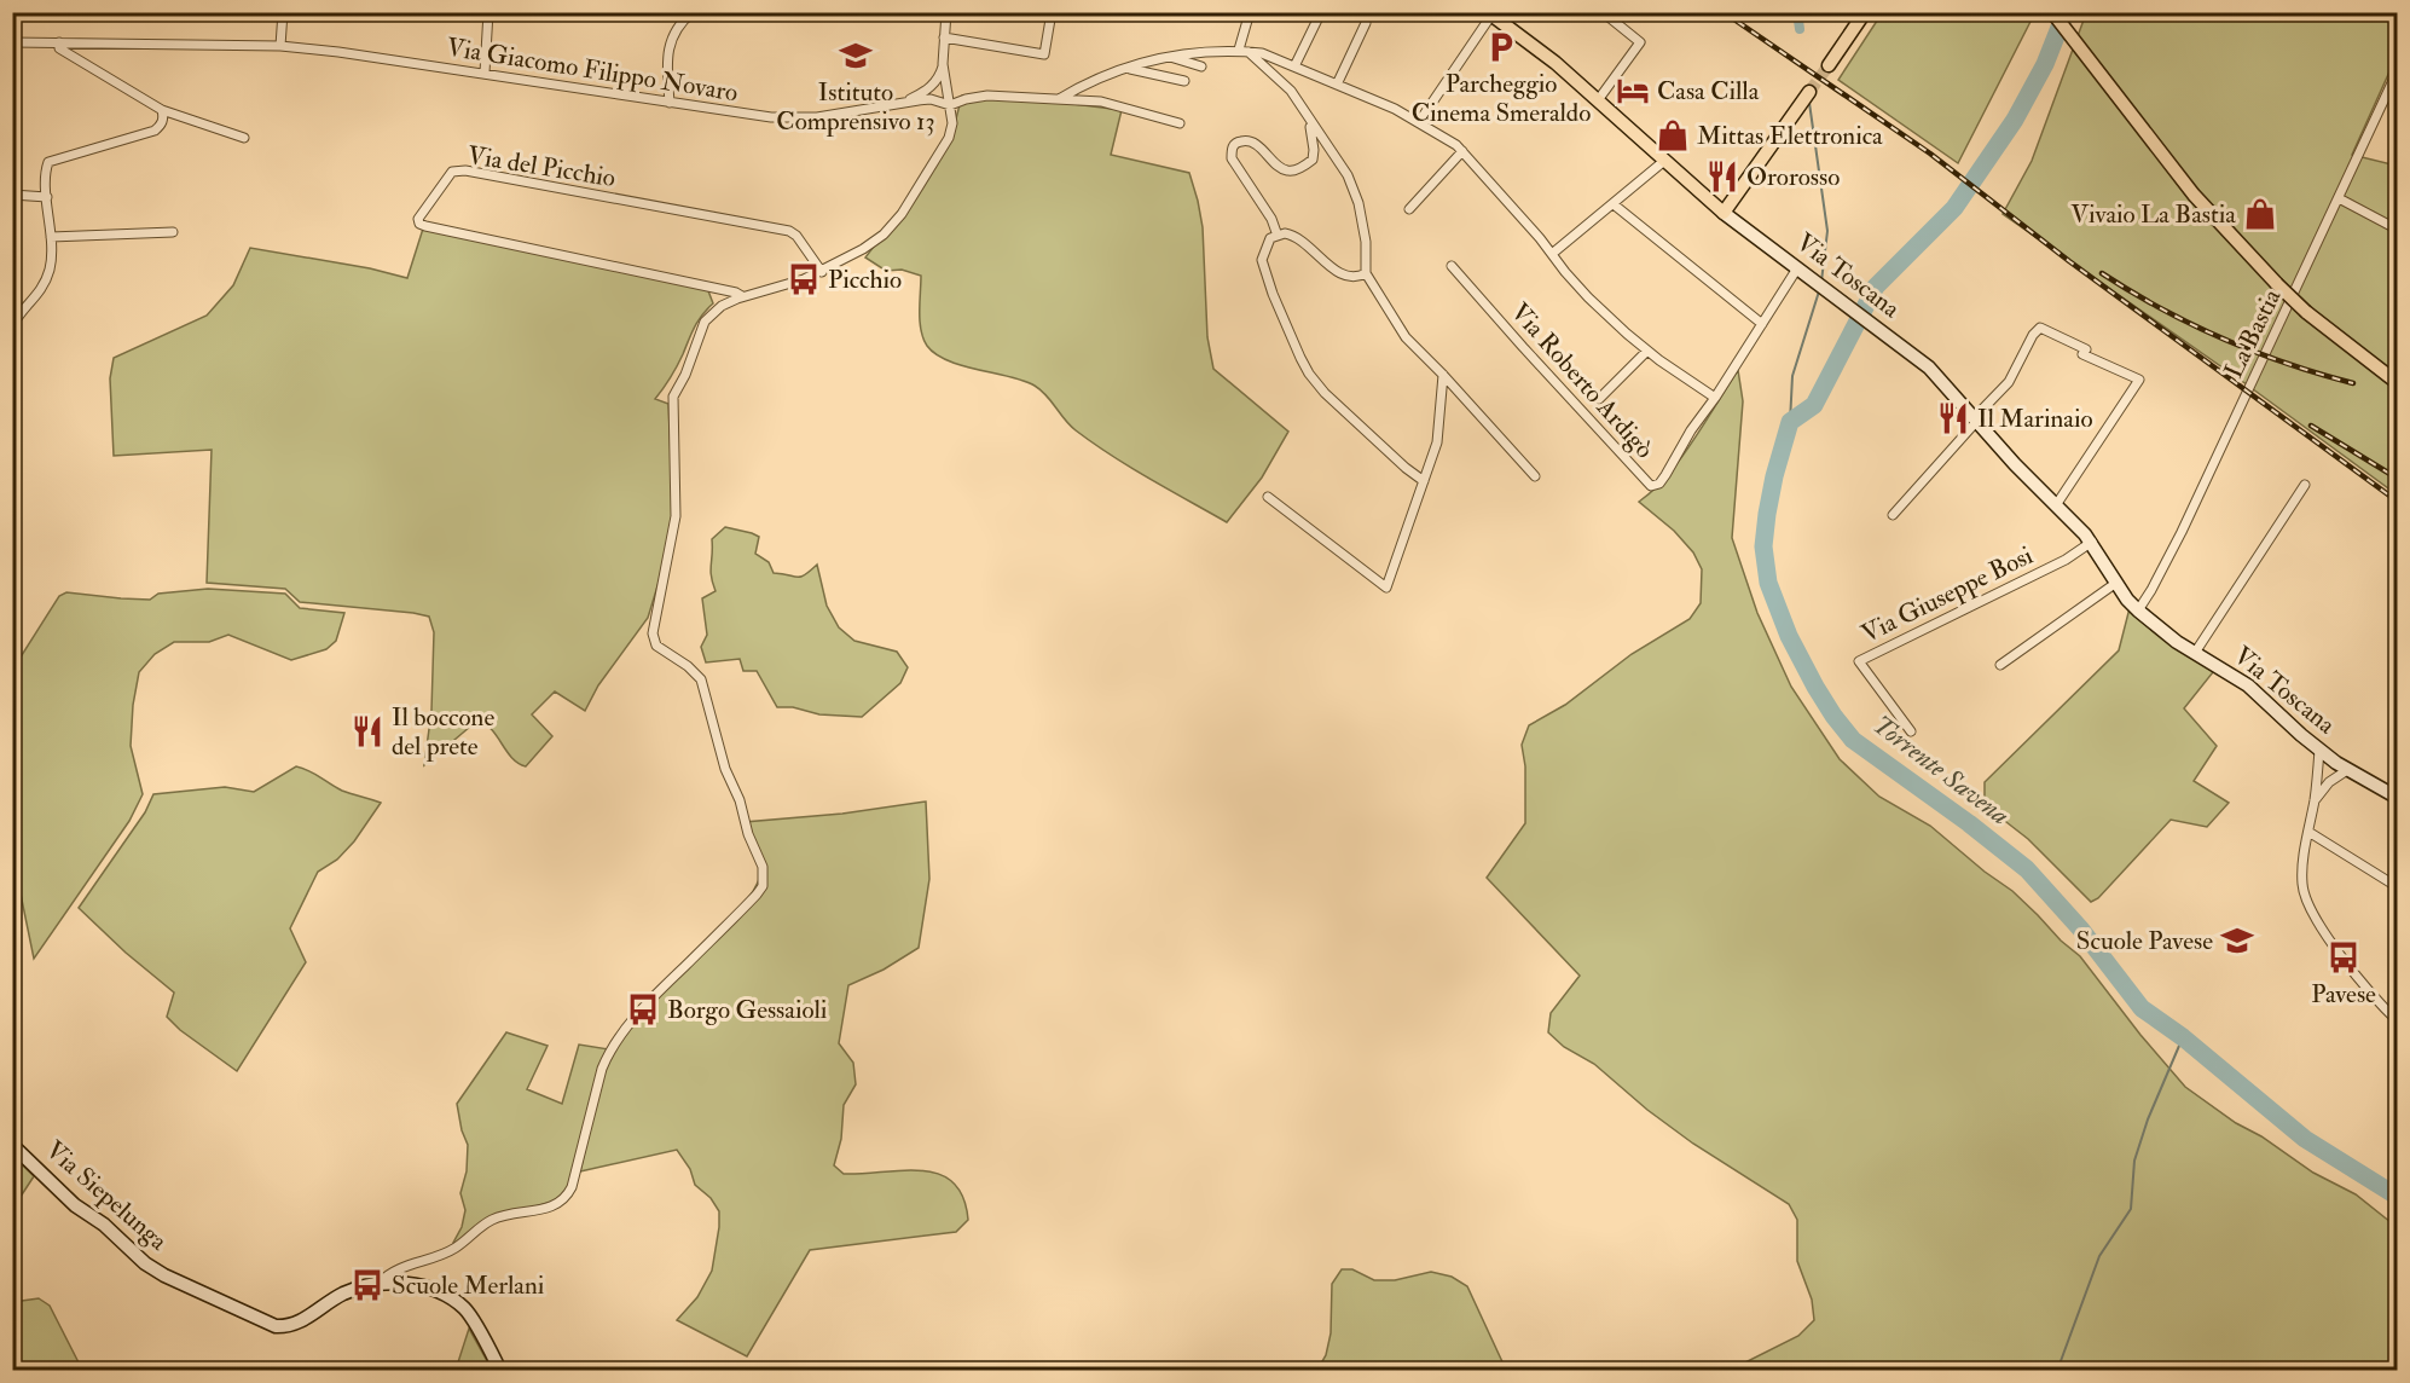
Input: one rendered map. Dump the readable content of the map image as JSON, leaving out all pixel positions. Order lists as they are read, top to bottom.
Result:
{
  "streets": {
    "main road": ["Via Toscana", "Via Siepelunga"],
    "street": [
      "Via Giacomo Filippo Novaro",
      "Via del Picchio",
      "La Bastia",
      "Via Roberto Ardigò",
      "Via Giuseppe Bosi"
    ]
  },
  "crossings": [
    ["Via Toscana", "La Bastia"],
    ["Via Toscana", "Via Roberto Ardigò"],
    ["Via Toscana", "Via Giuseppe Bosi"]
  ],
  "water": ["Torrente Savena"],
  "places": {
    "parking": ["Parcheggio Cinema Smeraldo"],
    "school or university": ["Istituto Comprensivo 13", "Scuole Pavese"],
    "hotel": ["Casa Cilla"],
    "shop": ["Mittas Elettronica", "Vivaio La Bastia"],
    "restaurant": ["Ororosso", "Il Marinaio", "Il boccone del prete"],
    "bus stop": [
      "Picchio",
      "Pavese",
      "Borgo Gessaioli",
      "Scuole Merlani"
    ]
  }
}
